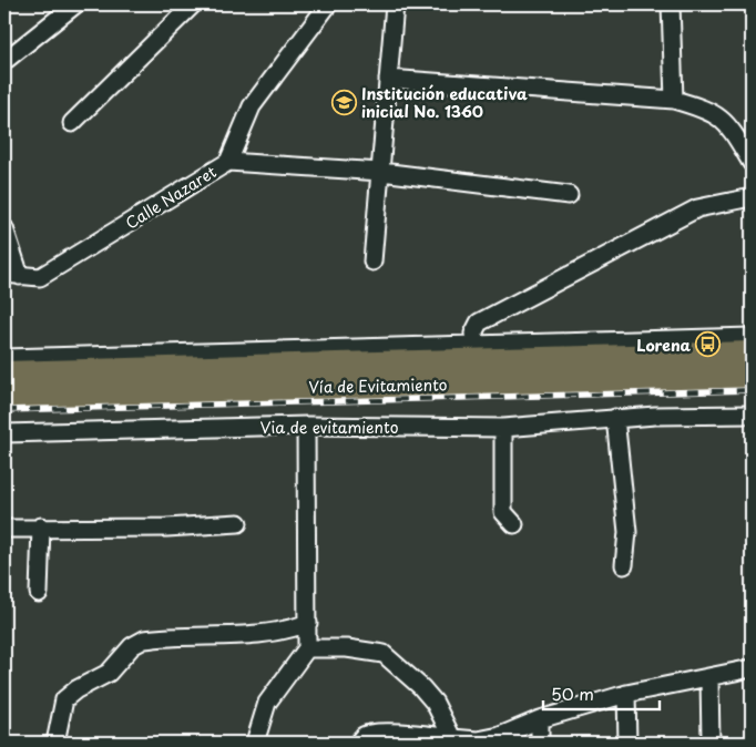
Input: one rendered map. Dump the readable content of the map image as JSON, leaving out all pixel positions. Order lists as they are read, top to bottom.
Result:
{
  "streets": {
    "highway": ["Vía de Evitamiento"],
    "street": ["Calle Nazaret", "Via de evitamiento"]
  },
  "places": {
    "school or university": ["Institución educativa inicial No. 1360"],
    "bus stop": ["Lorena"]
  },
  "scale_bar": "50 m"
}
